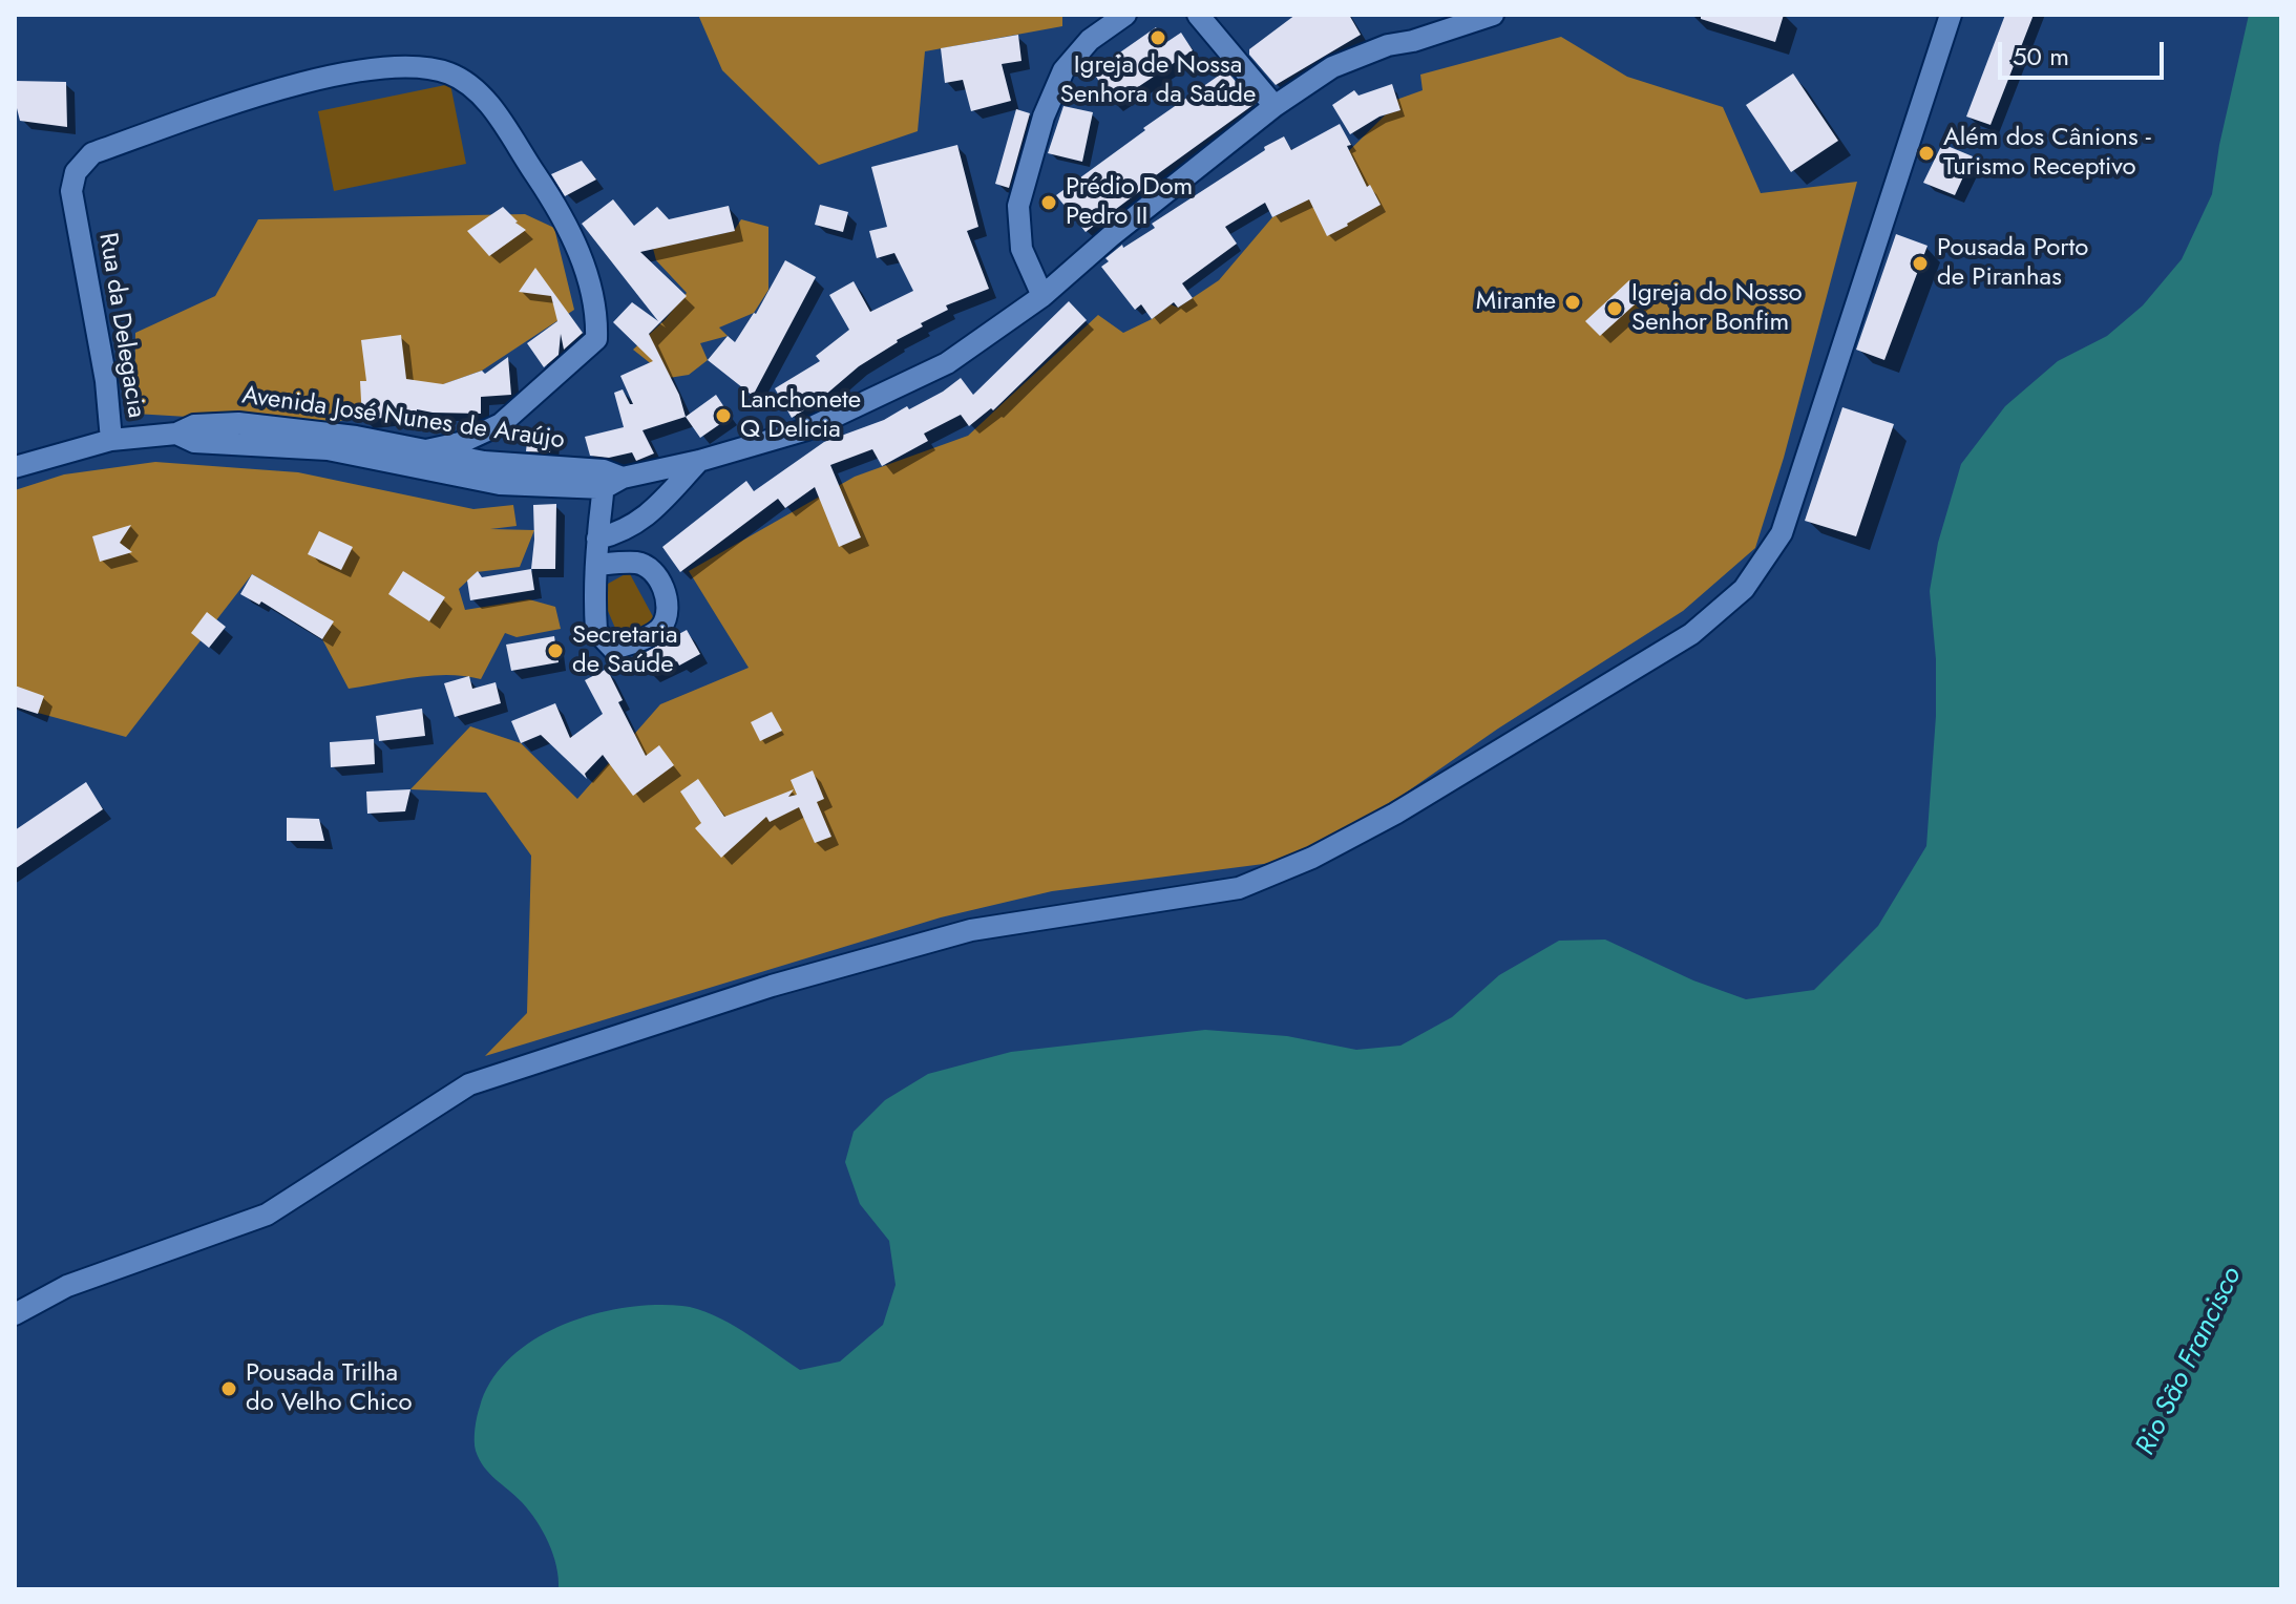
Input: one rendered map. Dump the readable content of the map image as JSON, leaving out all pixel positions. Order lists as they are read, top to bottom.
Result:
{
  "streets": {
    "street": ["Rua da Delegacia", "Avenida José Nunes de Araújo"]
  },
  "crossings": [
    ["Rua da Delegacia", "Avenida José Nunes de Araújo"]
  ],
  "water": ["Rio São Francisco"],
  "places": [
    "Igreja de Nossa Senhora da Saúde",
    "Além dos Cânions - Turismo Receptivo",
    "Prédio Dom Pedro II",
    "Pousada Porto de Piranhas",
    "Mirante",
    "Igreja do Nosso Senhor Bonfim",
    "Lanchonete Q Delicia",
    "Secretaria de Saúde",
    "Pousada Trilha do Velho Chico"
  ],
  "scale_bar": "50 m"
}
